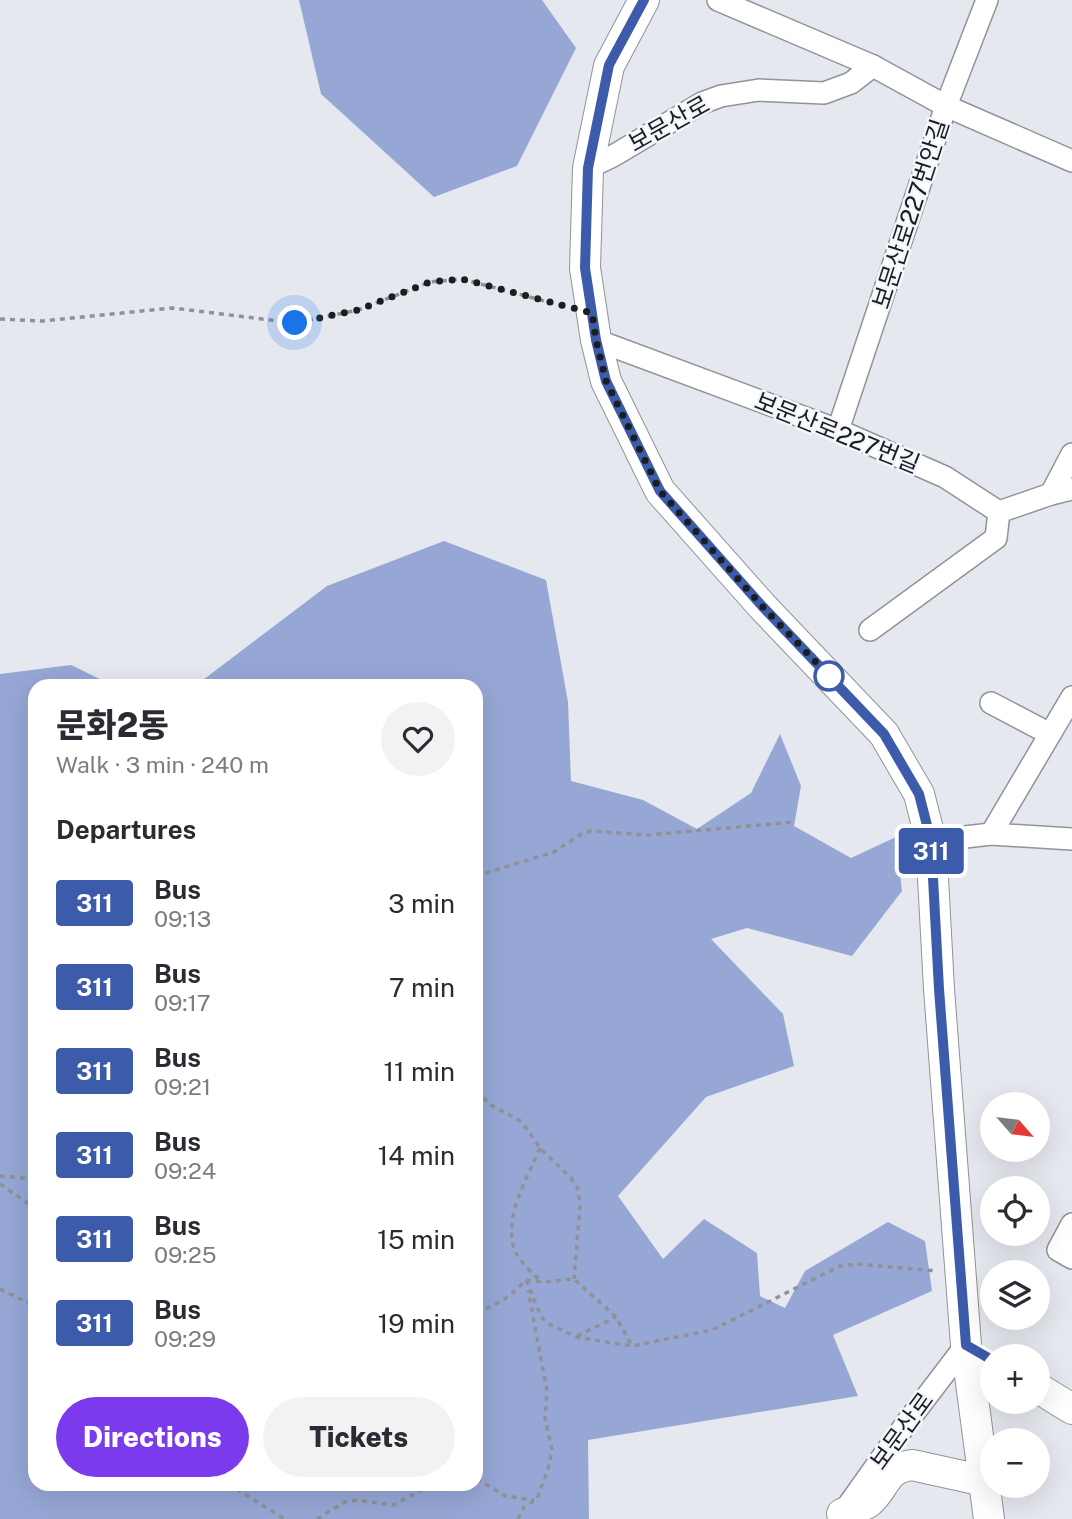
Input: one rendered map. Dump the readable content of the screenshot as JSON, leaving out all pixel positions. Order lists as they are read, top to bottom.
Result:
{
  "streets": {
    "main road": ["보문산로"],
    "street": ["보문산로227번안길", "보문산로227번길"]
  },
  "crossings": [
    ["보문산로", "보문산로227번길"],
    ["보문산로227번안길", "보문산로227번길"]
  ],
  "lines": ["bus line 311"],
  "north": "bottom right",
  "page": {
    "on_map": "311",
    "heading": [
      ["문화2동", "Walk · 3 min · 240 m"],
      "Departures"
    ],
    "list": [
      {
        "mark": "311",
        "name": "Bus",
        "note": "09:13",
        "value": "3 min"
      },
      {
        "mark": "311",
        "name": "Bus",
        "note": "09:17",
        "value": "7 min"
      },
      {
        "mark": "311",
        "name": "Bus",
        "note": "09:21",
        "value": "11 min"
      },
      {
        "mark": "311",
        "name": "Bus",
        "note": "09:24",
        "value": "14 min"
      },
      {
        "mark": "311",
        "name": "Bus",
        "note": "09:25",
        "value": "15 min"
      },
      {
        "mark": "311",
        "name": "Bus",
        "note": "09:29",
        "value": "19 min"
      }
    ],
    "map_buttons": ["+", "−"],
    "buttons": ["Directions", "Tickets"]
  }
}
